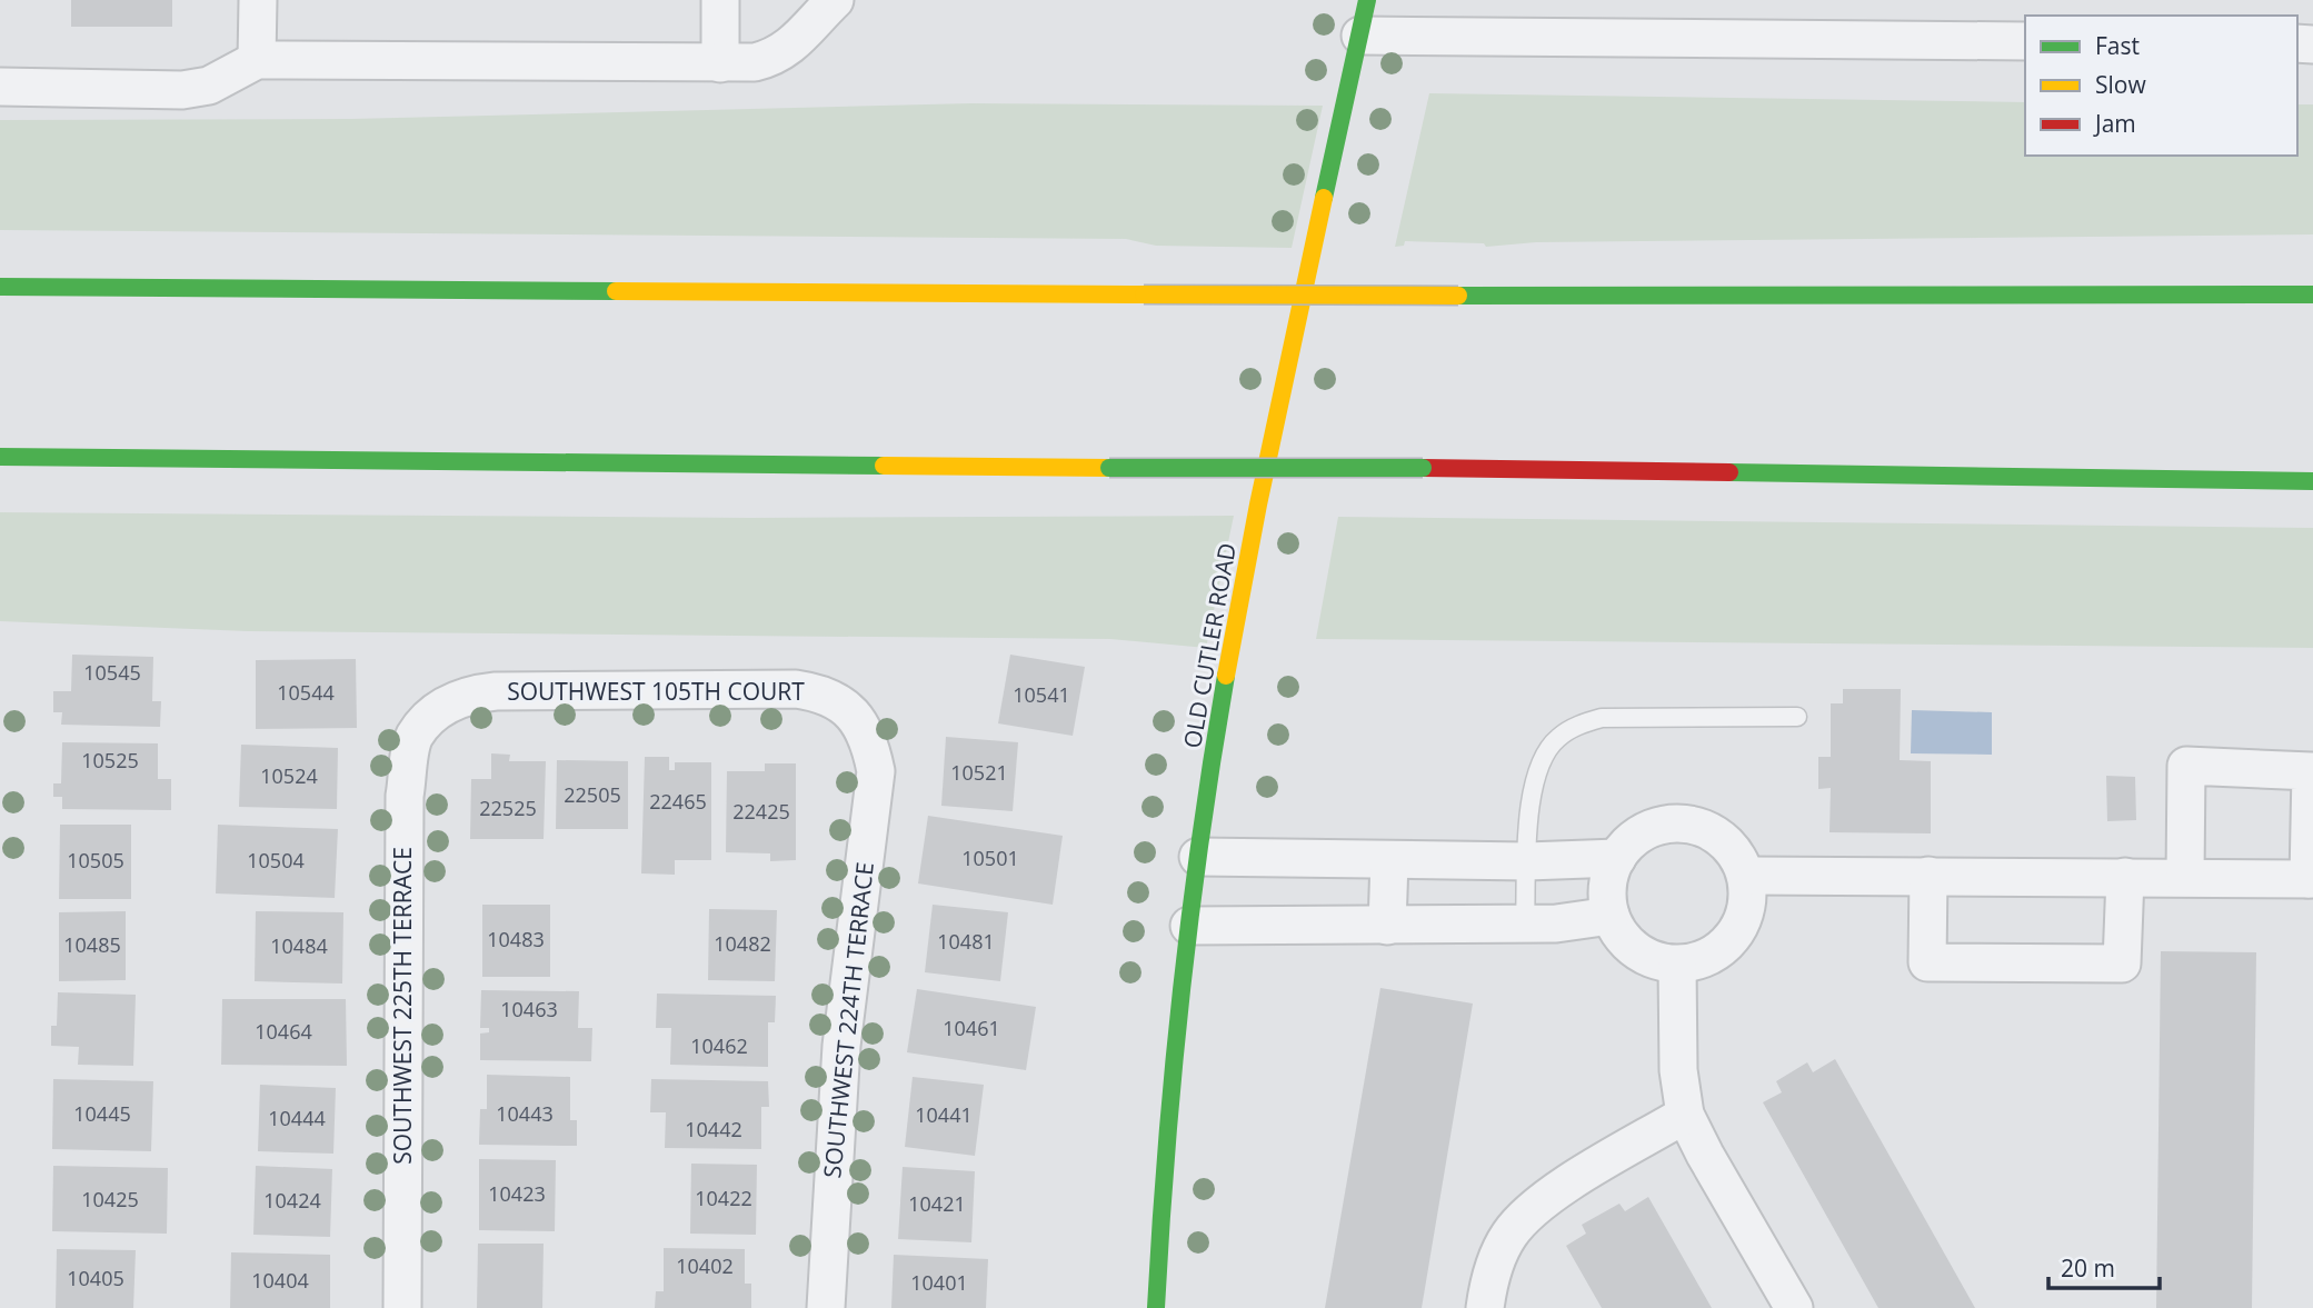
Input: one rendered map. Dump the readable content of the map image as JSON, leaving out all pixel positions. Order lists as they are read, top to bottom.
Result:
{
  "streets": {
    "main road": ["OLD CUTLER ROAD"],
    "street": ["SOUTHWEST 105TH COURT", "SOUTHWEST 225TH TERRACE", "SOUTHWEST 224TH TERRACE"]
  },
  "crossings": [
    ["SOUTHWEST 105TH COURT", "SOUTHWEST 225TH TERRACE"],
    ["SOUTHWEST 105TH COURT", "SOUTHWEST 224TH TERRACE"]
  ],
  "house_numbers": [
    "10545",
    "10544",
    "10541",
    "10525",
    "10521",
    "10524",
    "22505",
    "22465",
    "22525",
    "22425",
    "10501",
    "10505",
    "10504",
    "10483",
    "10481",
    "10482",
    "10485",
    "10484",
    "10463",
    "10461",
    "10464",
    "10462",
    "10445",
    "10443",
    "10441",
    "10444",
    "10442",
    "10423",
    "10422",
    "10425",
    "10424",
    "10421",
    "10402",
    "10405",
    "10404",
    "10401"
  ],
  "legend": ["Fast", "Slow", "Jam"],
  "scale_bar": "20 m"
}
